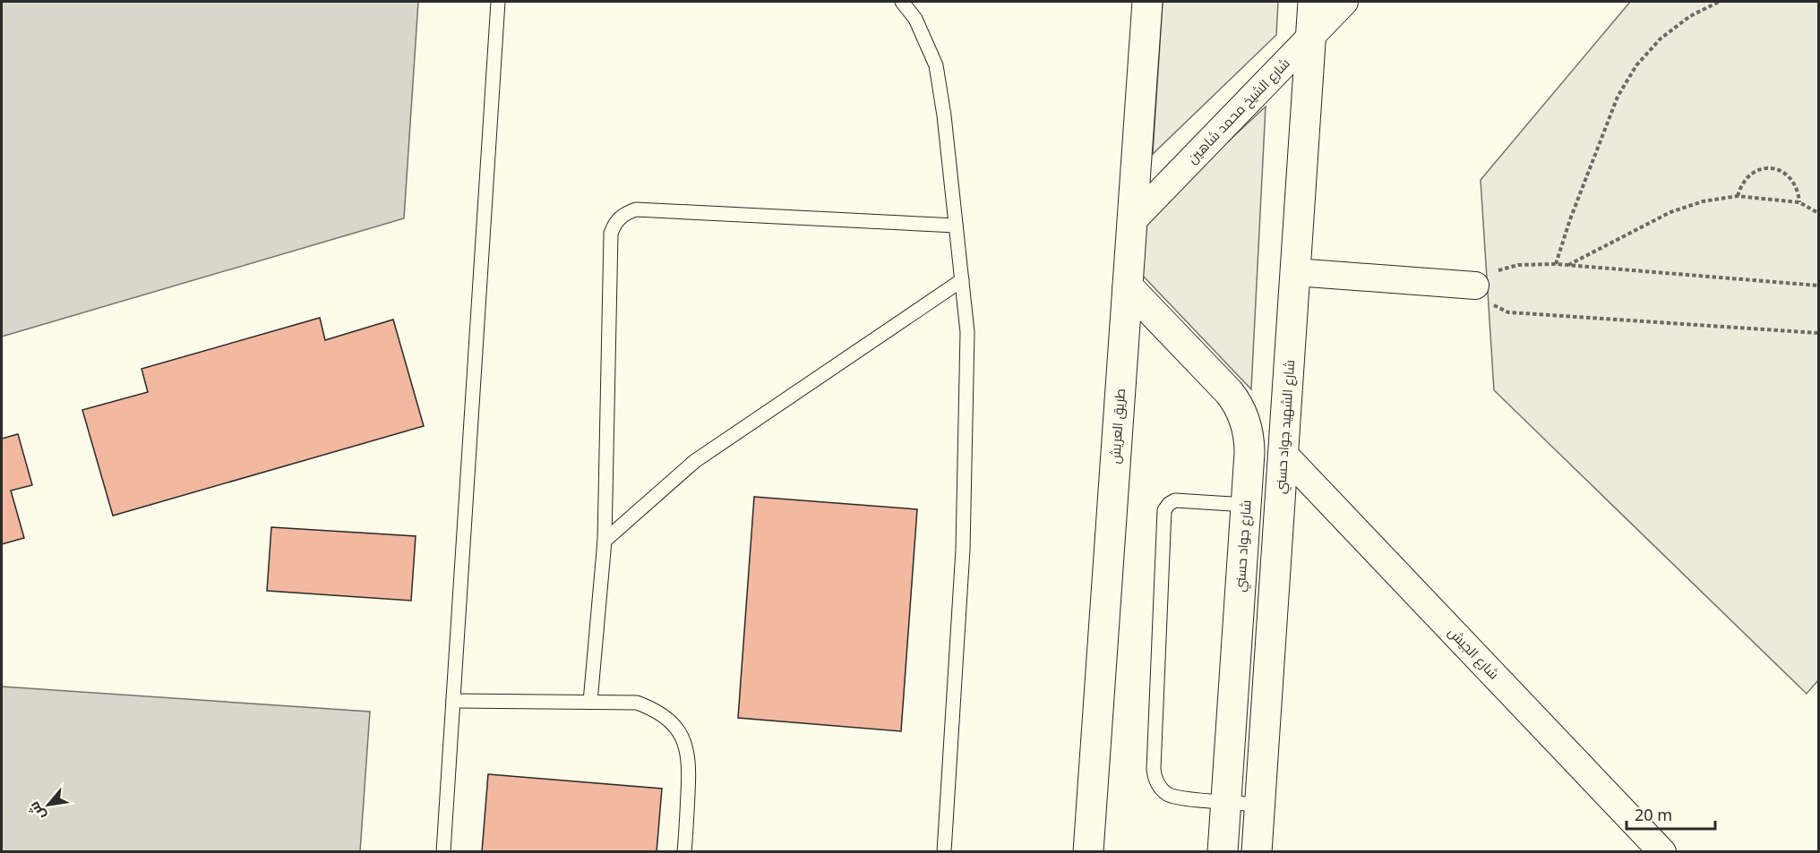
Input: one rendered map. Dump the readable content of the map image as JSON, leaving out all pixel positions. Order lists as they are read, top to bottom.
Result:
{
  "streets": {
    "street": [
      "شارع الشيخ محمد شاهين",
      "طريق العريش",
      "شارع الشهيد جواد حسني",
      "شارع جواد حسني",
      "شارع الجيش"
    ]
  },
  "crossings": [
    ["شارع الشيخ محمد شاهين", "طريق العريش"],
    ["شارع الشيخ محمد شاهين", "شارع الشهيد جواد حسني"],
    ["طريق العريش", "شارع جواد حسني"],
    ["شارع الشهيد جواد حسني", "شارع الجيش"]
  ],
  "scale_bar": "20 m",
  "north": "bottom left"
}
